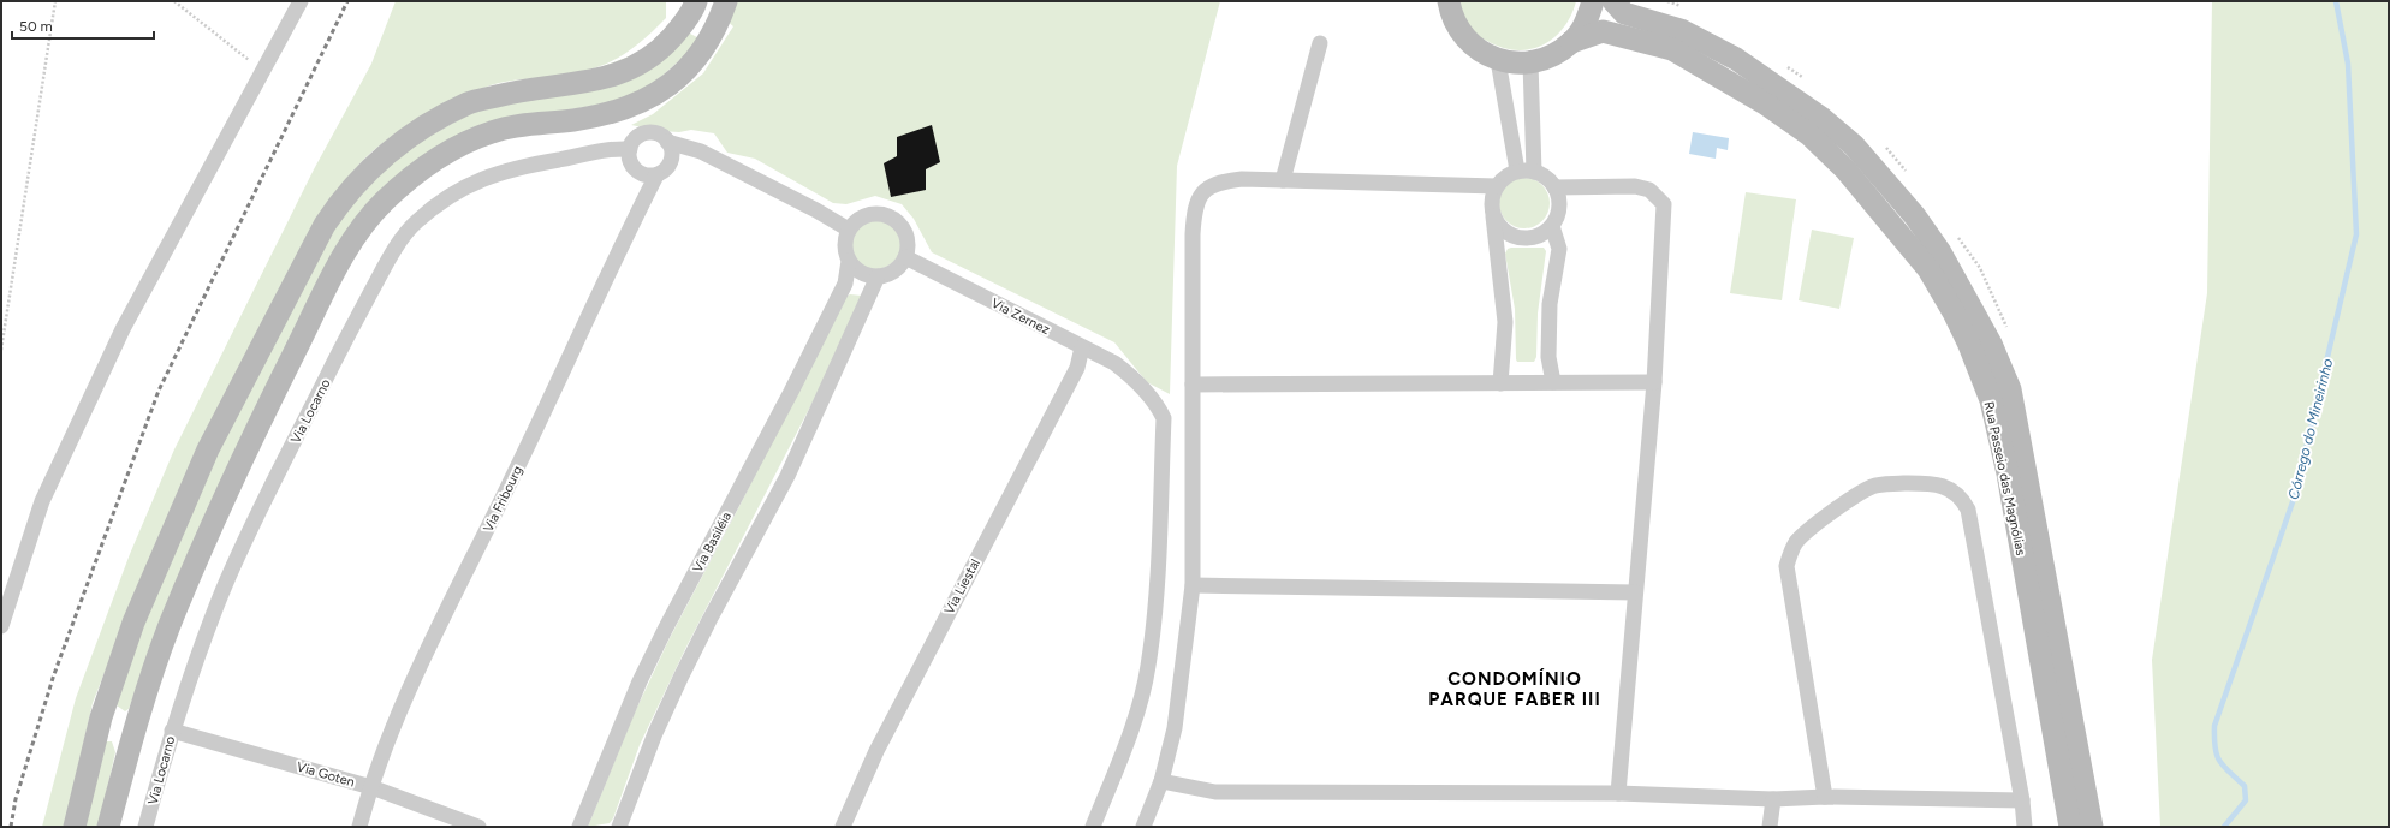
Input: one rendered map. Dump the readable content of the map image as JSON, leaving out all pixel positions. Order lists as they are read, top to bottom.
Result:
{
  "streets": {
    "street": [
      "Via Zernez",
      "Via Locarno",
      "Rua Passeio das Magnólias",
      "Via Fribourg",
      "Via Basiléia",
      "Via Liestal",
      "Via Goten"
    ]
  },
  "crossings": [
    ["Via Zernez", "Via Basiléia"],
    ["Via Zernez", "Via Liestal"],
    ["Via Locarno", "Via Fribourg"],
    ["Via Locarno", "Via Goten"],
    ["Via Fribourg", "Via Goten"]
  ],
  "districts": ["CONDOMÍNIO PARQUE FABER III"],
  "water": ["Córrego do Mineirinho"],
  "scale_bar": "50 m"
}
